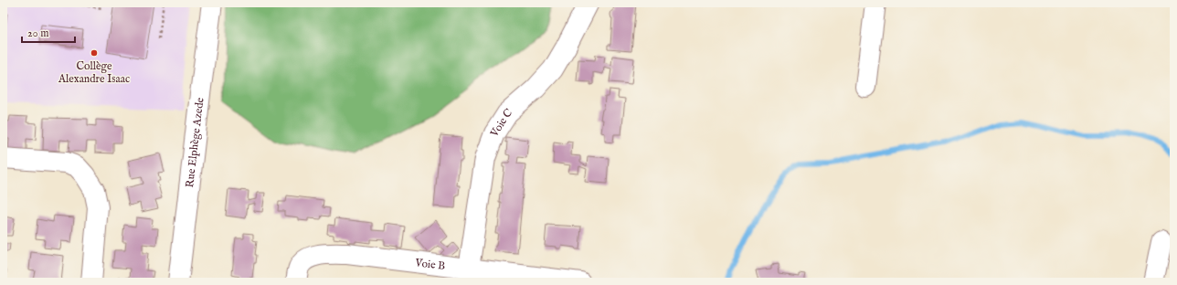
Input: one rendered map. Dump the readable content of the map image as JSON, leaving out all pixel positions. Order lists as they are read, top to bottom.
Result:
{
  "streets": {
    "street": ["Voie C", "Rue Elphège Azede", "Voie B"]
  },
  "crossings": [
    ["Voie C", "Voie B"]
  ],
  "places": ["Collège Alexandre Isaac"],
  "scale_bar": "20 m"
}
